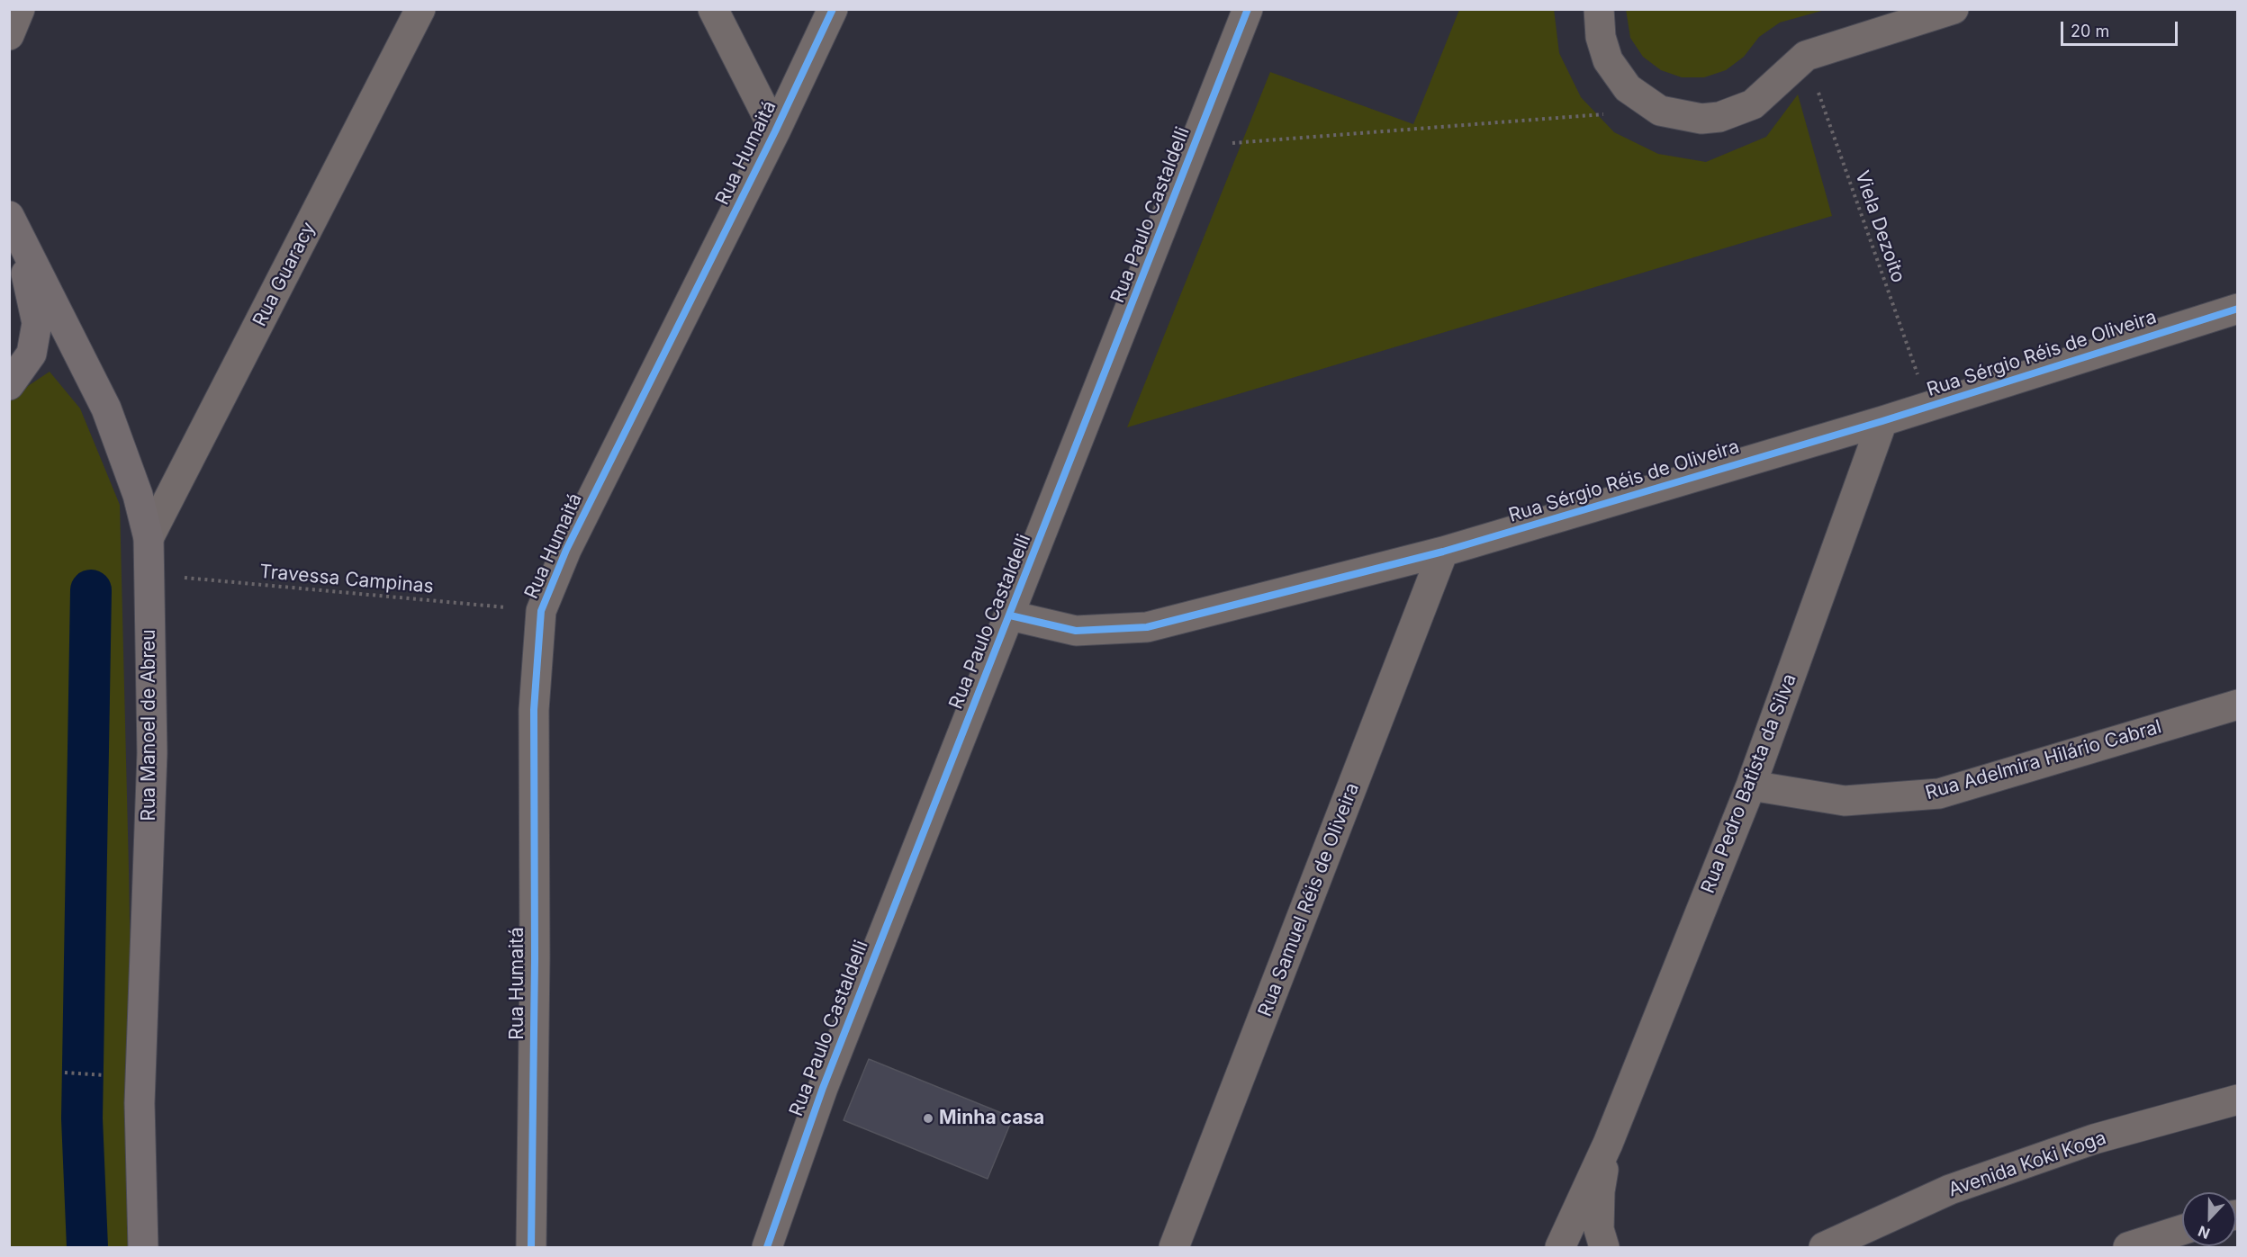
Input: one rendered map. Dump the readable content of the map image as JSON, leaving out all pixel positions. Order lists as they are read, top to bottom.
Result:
{
  "streets": {
    "main road": ["Rua Manoel de Abreu"],
    "street": [
      "Rua Humaitá",
      "Rua Paulo Castaldelli",
      "Rua Guaracy",
      "Rua Sérgio Réis de Oliveira",
      "Rua Adelmira Hilário Cabral",
      "Rua Pedro Batista da Silva",
      "Rua Samuel Réis de Oliveira",
      "Avenida Koki Koga"
    ],
    "path": ["Viela Dezoito", "Travessa Campinas"]
  },
  "crossings": [
    ["Rua Humaitá", "Travessa Campinas"],
    ["Rua Paulo Castaldelli", "Rua Sérgio Réis de Oliveira"],
    ["Viela Dezoito", "Rua Sérgio Réis de Oliveira"],
    ["Rua Guaracy", "Rua Manoel de Abreu"],
    ["Rua Sérgio Réis de Oliveira", "Rua Pedro Batista da Silva"],
    ["Rua Sérgio Réis de Oliveira", "Rua Samuel Réis de Oliveira"],
    ["Travessa Campinas", "Rua Manoel de Abreu"],
    ["Rua Adelmira Hilário Cabral", "Rua Pedro Batista da Silva"]
  ],
  "places": ["Minha casa"],
  "scale_bar": "20 m",
  "north": "bottom"
}
